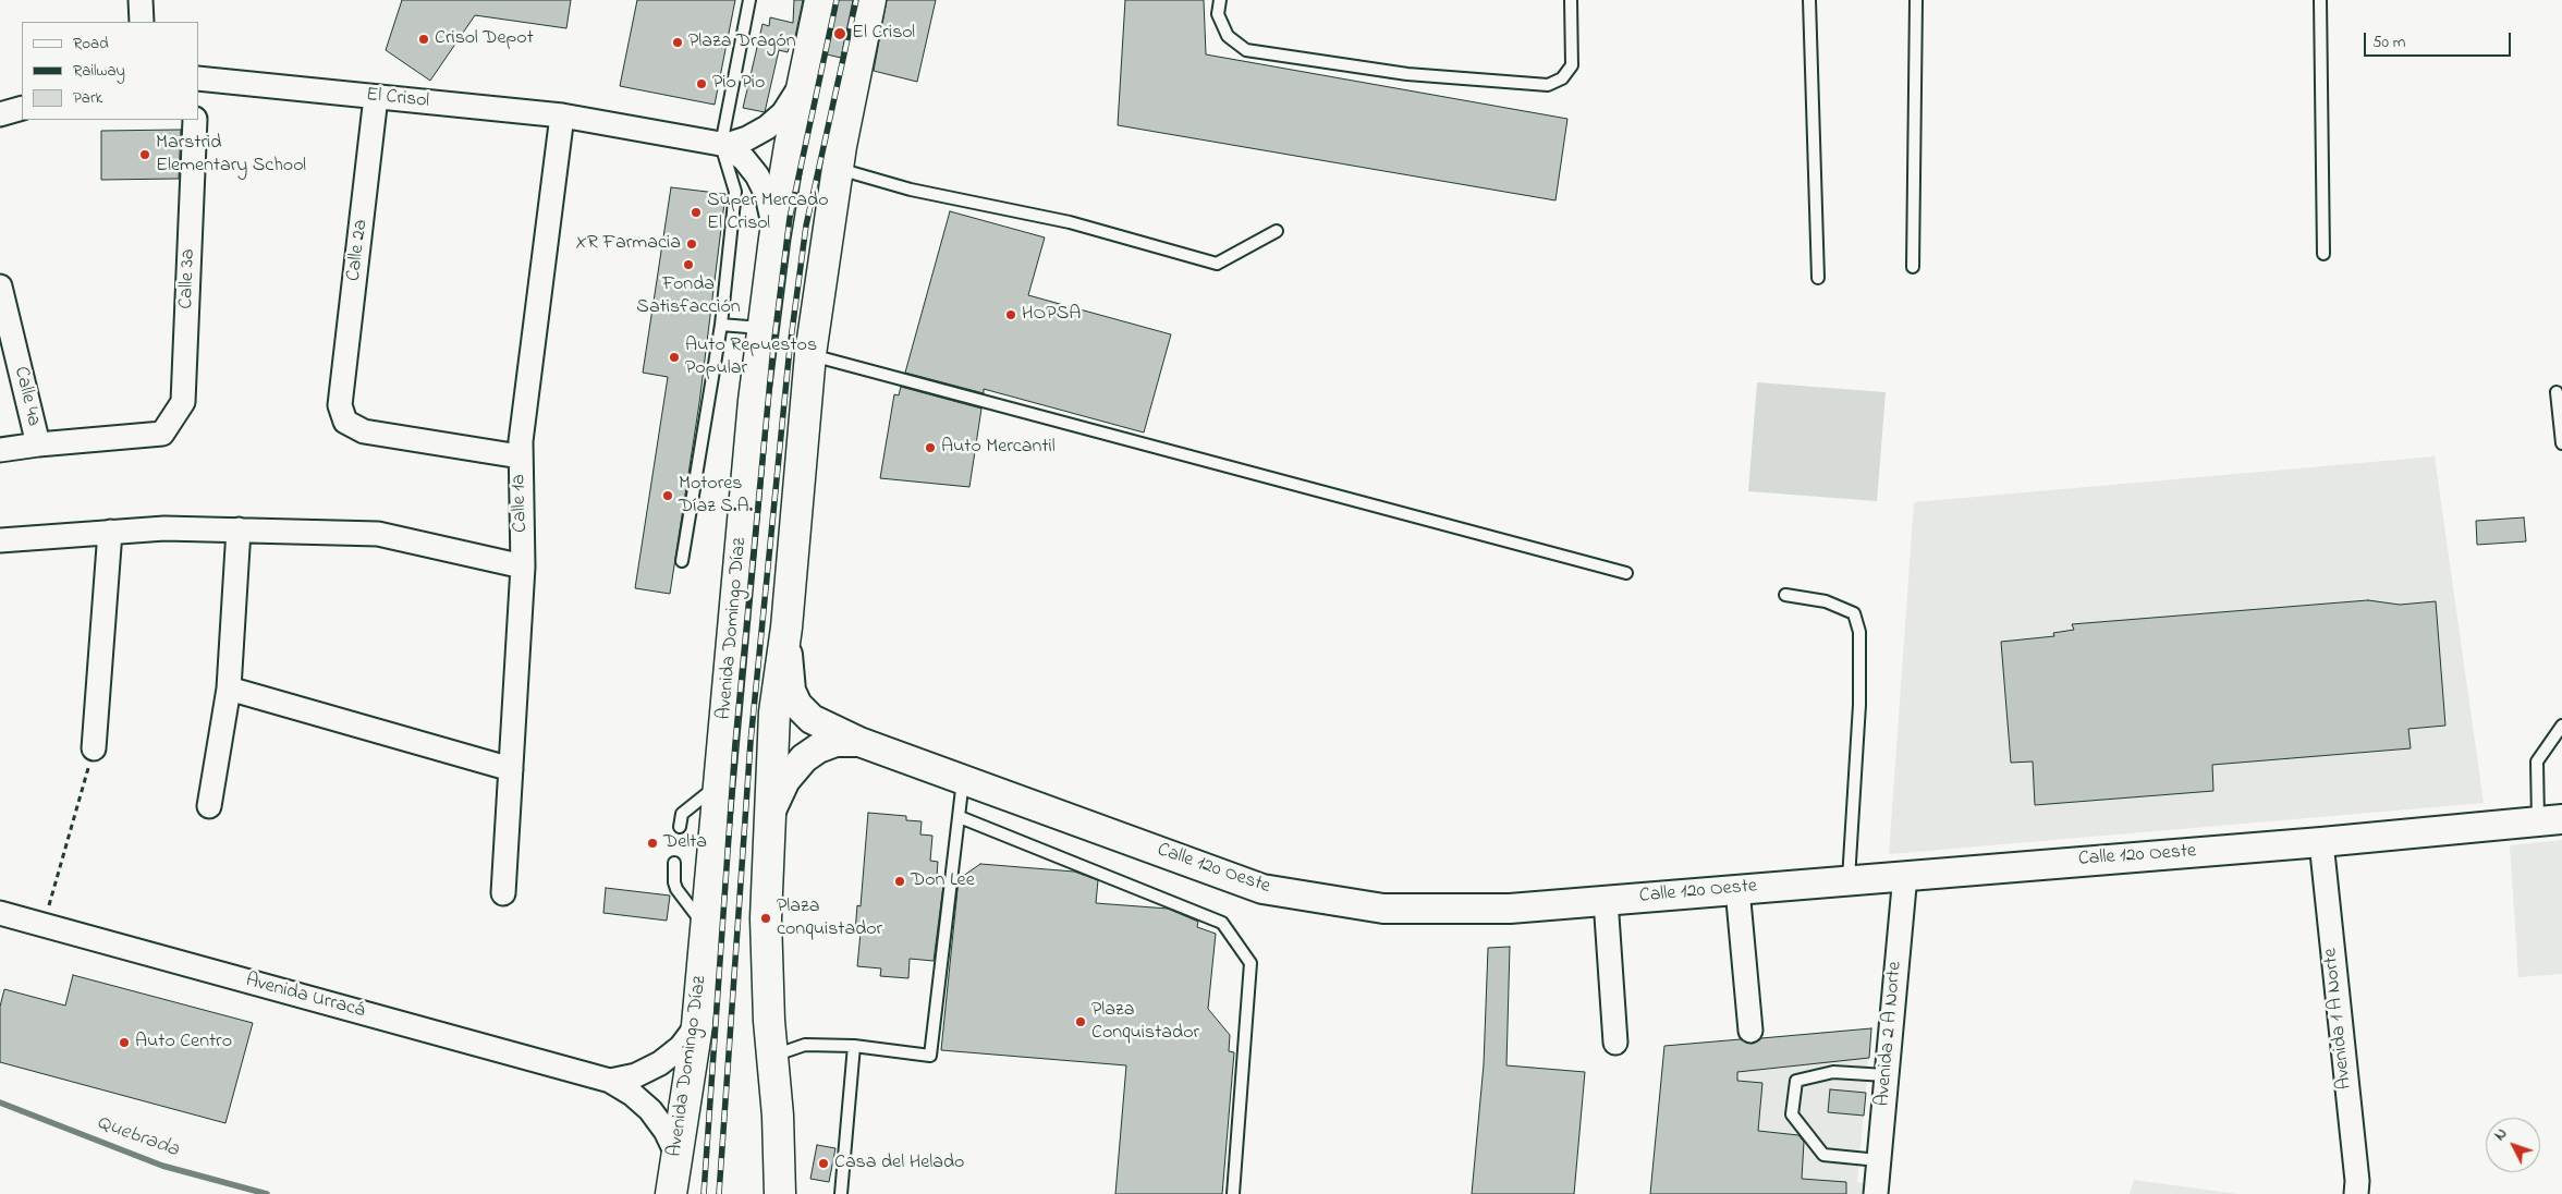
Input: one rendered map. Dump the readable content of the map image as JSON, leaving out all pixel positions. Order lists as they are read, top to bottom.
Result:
{
  "streets": {
    "main road": ["Avenida Domingo Díaz"],
    "street": [
      "El Crisol",
      "Calle 2a",
      "Calle 3a",
      "Calle 4a",
      "Calle 1a",
      "Calle 120 Oeste",
      "Avenida Urracá",
      "Avenida 1 A Norte",
      "Avenida 2 A Norte"
    ]
  },
  "crossings": [
    ["El Crisol", "Calle 2a"],
    ["El Crisol", "Calle 1a"],
    ["Calle 2a", "Calle 1a"],
    ["Calle 3a", "Calle 4a"],
    ["Avenida Domingo Díaz", "Avenida Urracá"],
    ["Calle 120 Oeste", "Avenida 1 A Norte"],
    ["Calle 120 Oeste", "Avenida 2 A Norte"]
  ],
  "water": ["Quebrada"],
  "places": [
    "El Crisol",
    "Crisol Depot",
    "Plaza Dragón",
    "Pio Pio",
    "Marstrid Elementary School",
    "Super Mercado El Crisol",
    "XR Farmacia",
    "Fonda Satisfacción",
    "HOPSA",
    "Auto Repuestos Popular",
    "Auto Mercantil",
    "Motores Díaz S.A.",
    "Delta",
    "Don Lee",
    "Plaza conquistador",
    "Plaza Conquistador",
    "Auto Centro",
    "Casa del Helado"
  ],
  "legend": ["Road", "Railway", "Park"],
  "scale_bar": "50 m",
  "north": "top left"
}
